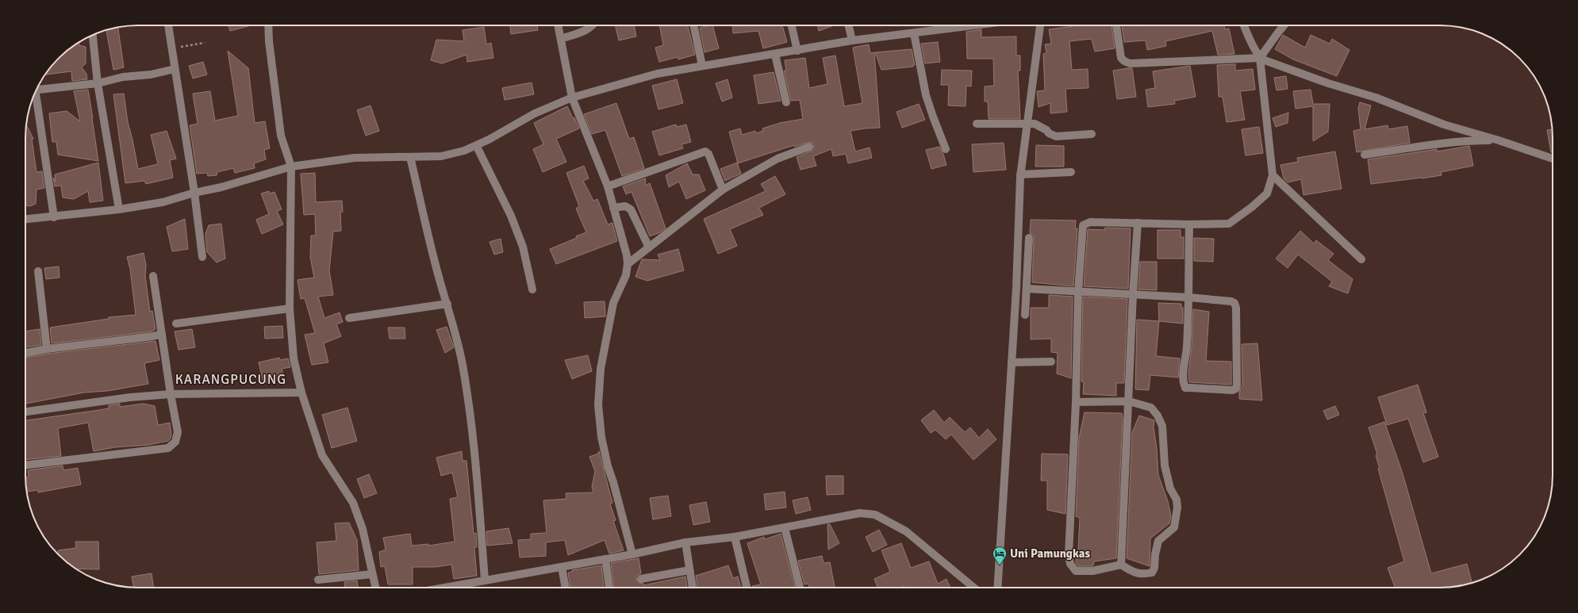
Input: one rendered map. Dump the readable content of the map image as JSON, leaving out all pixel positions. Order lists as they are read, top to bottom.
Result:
{
  "districts": ["KARANGPUCUNG"],
  "places": {
    "hotel": ["Uni Pamungkas"]
  }
}
